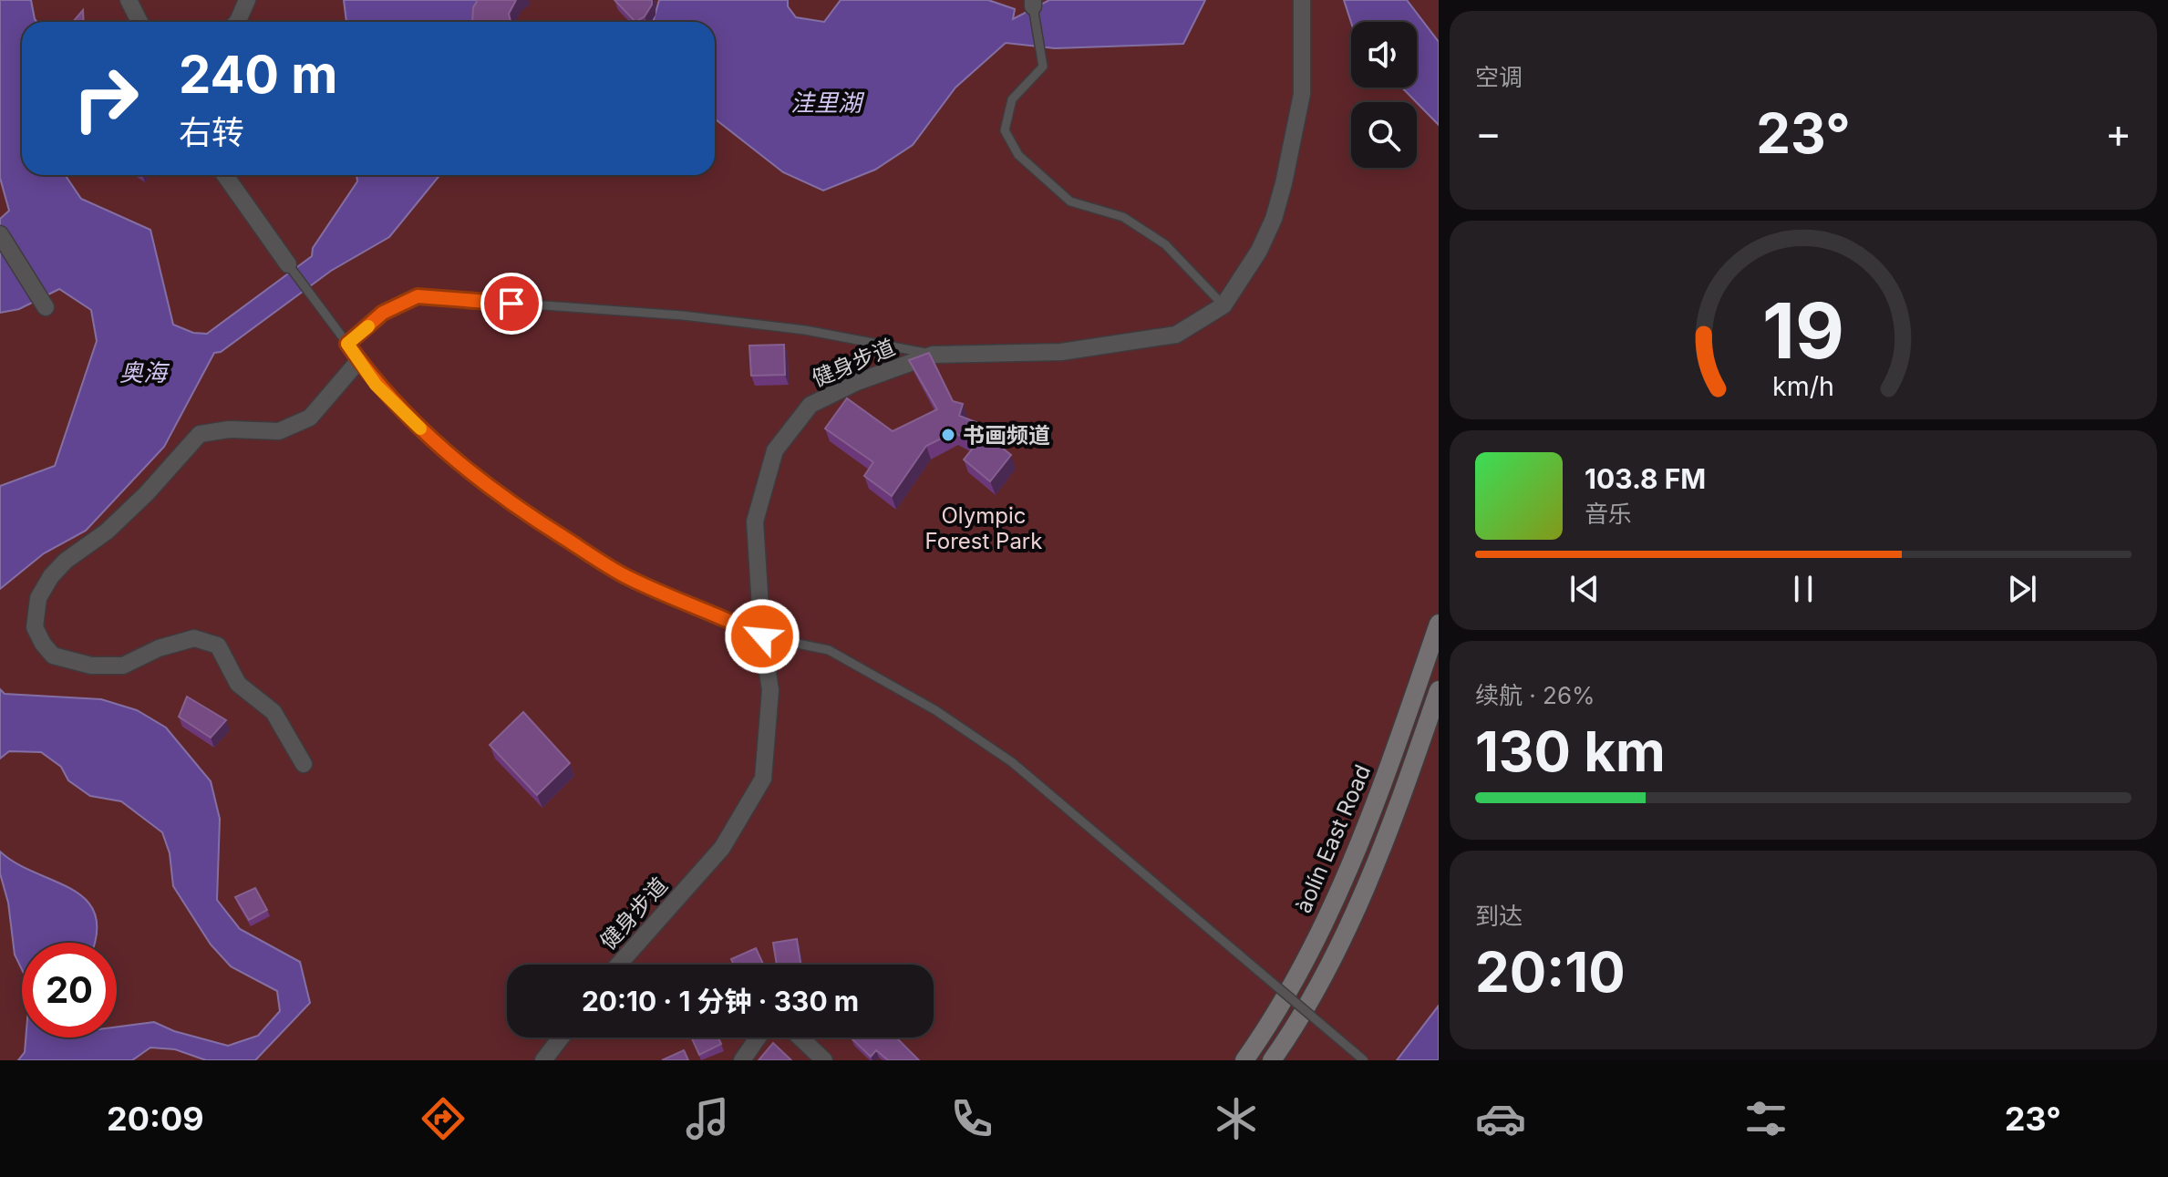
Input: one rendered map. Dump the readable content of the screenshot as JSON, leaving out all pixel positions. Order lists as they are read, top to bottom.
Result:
{
  "streets": {
    "main road": ["àolín East Road"],
    "street": ["健身步道"]
  },
  "water": ["洼里湖", "奥海"],
  "parks": ["Olympic Forest Park"],
  "places": ["书画频道"],
  "page": {
    "tile": [
      "空调",
      ["续航 · 26%", "130 km"],
      ["到达", "20:10"]
    ],
    "turn": ["240 m", "右转"],
    "heat": ["−", "23°", "+"],
    "song": ["103.8 FM", "音乐"],
    "limit": "20",
    "trip": "20:10 · 1 分钟 · 330 m",
    "tabs": ["20:09", "23°"],
    "gauge": ["19", "km/h"]
  }
}
